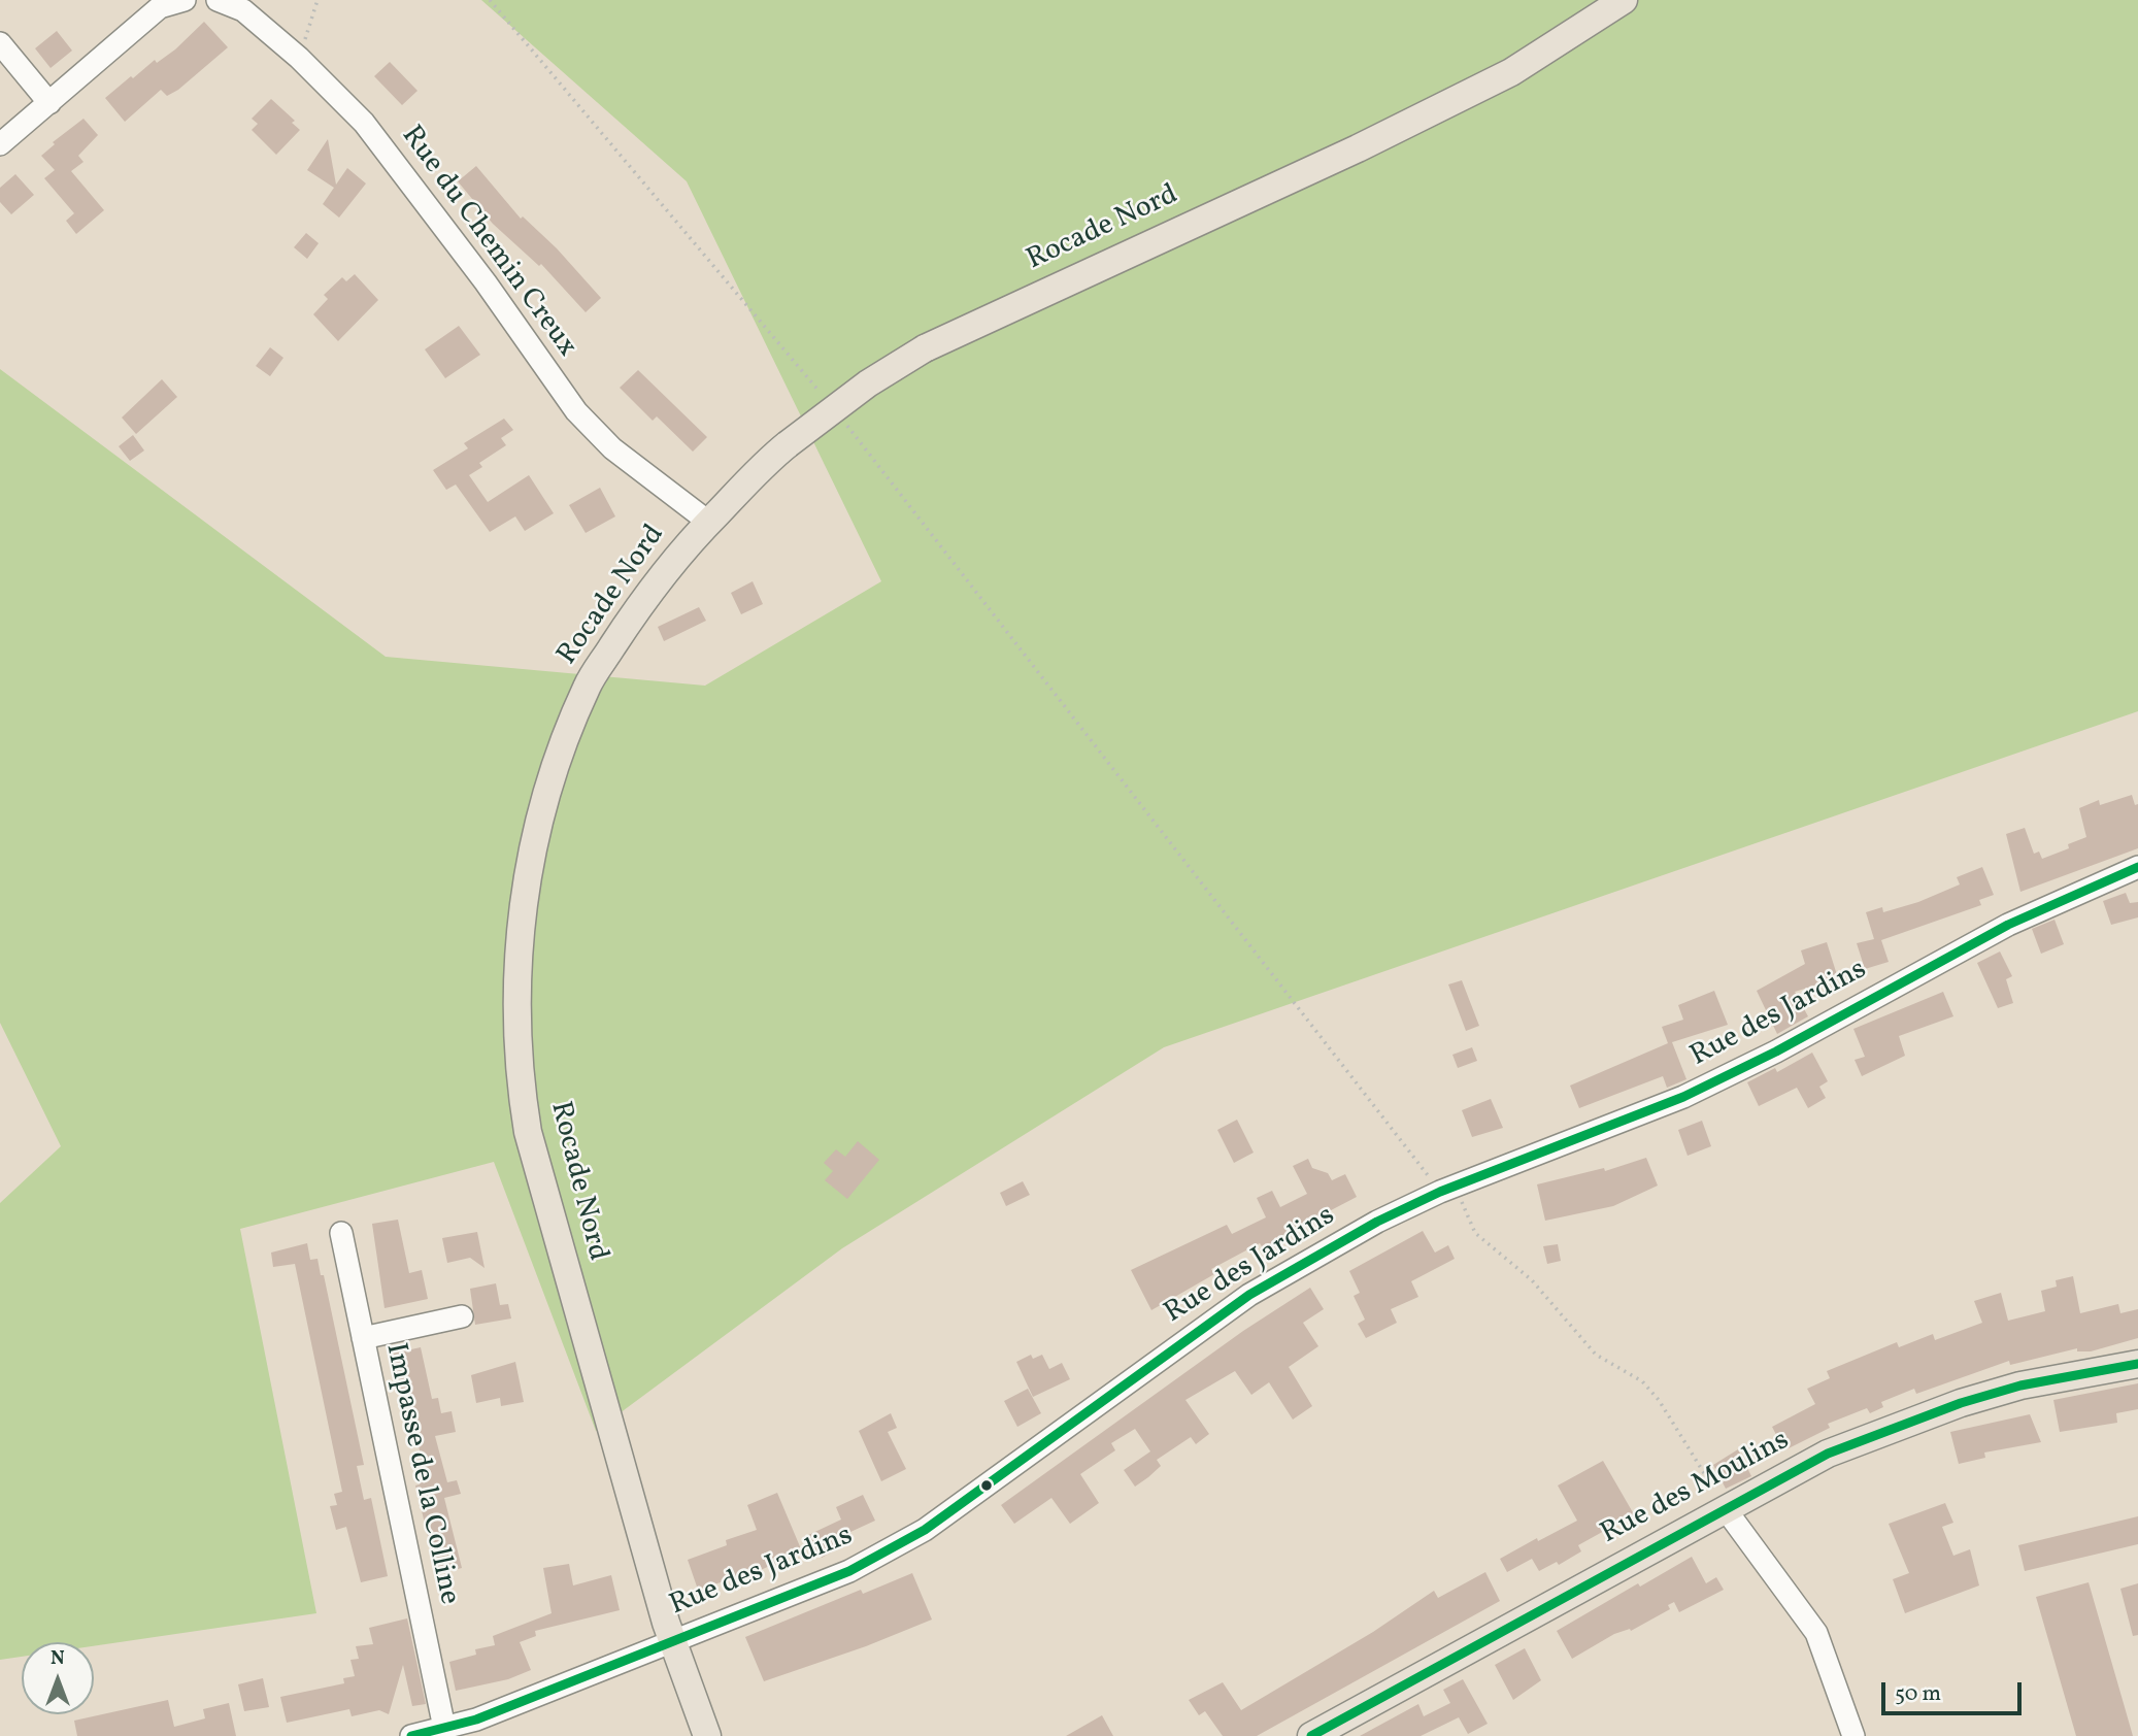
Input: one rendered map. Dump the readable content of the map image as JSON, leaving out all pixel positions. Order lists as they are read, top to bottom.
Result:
{
  "streets": {
    "main road": ["Rocade Nord", "Rue des Moulins"],
    "street": ["Rue du Chemin Creux", "Rue des Jardins", "Impasse de la Colline"]
  },
  "crossings": [
    ["Rocade Nord", "Rue du Chemin Creux"],
    ["Rocade Nord", "Rue des Jardins"],
    ["Rue des Jardins", "Impasse de la Colline"]
  ],
  "scale_bar": "50 m",
  "north": "top"
}
